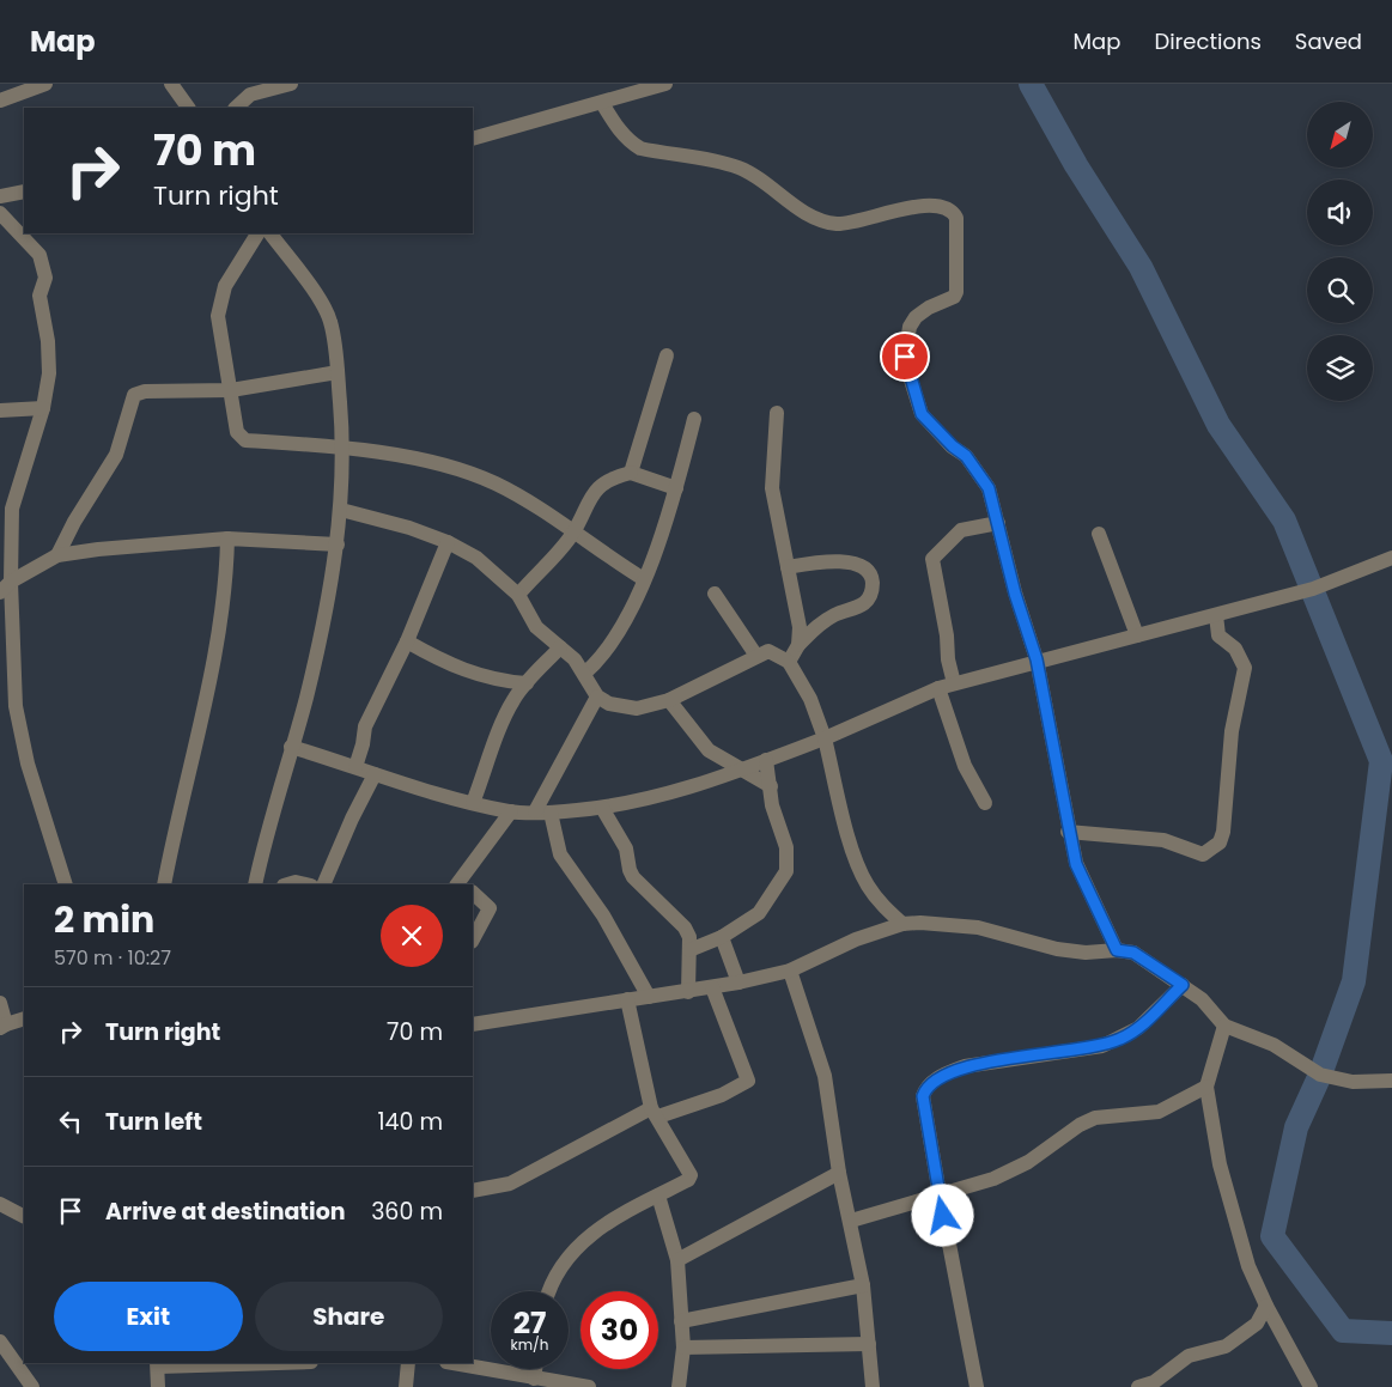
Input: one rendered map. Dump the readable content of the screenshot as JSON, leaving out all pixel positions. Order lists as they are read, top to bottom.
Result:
{
  "north": "bottom left",
  "page": {
    "header": "Map",
    "nav": ["Map", "Directions", "Saved"],
    "turn": ["70 m", "Turn right"],
    "heading": ["2 min", "570 m · 10:27"],
    "list": [
      {
        "name": "Turn right",
        "value": "70 m"
      },
      {
        "name": "Turn left",
        "value": "140 m"
      },
      {
        "name": "Arrive at destination",
        "value": "360 m"
      }
    ],
    "buttons": ["Exit", "Share"],
    "speed": "27 km/h",
    "limit": "30"
  }
}
